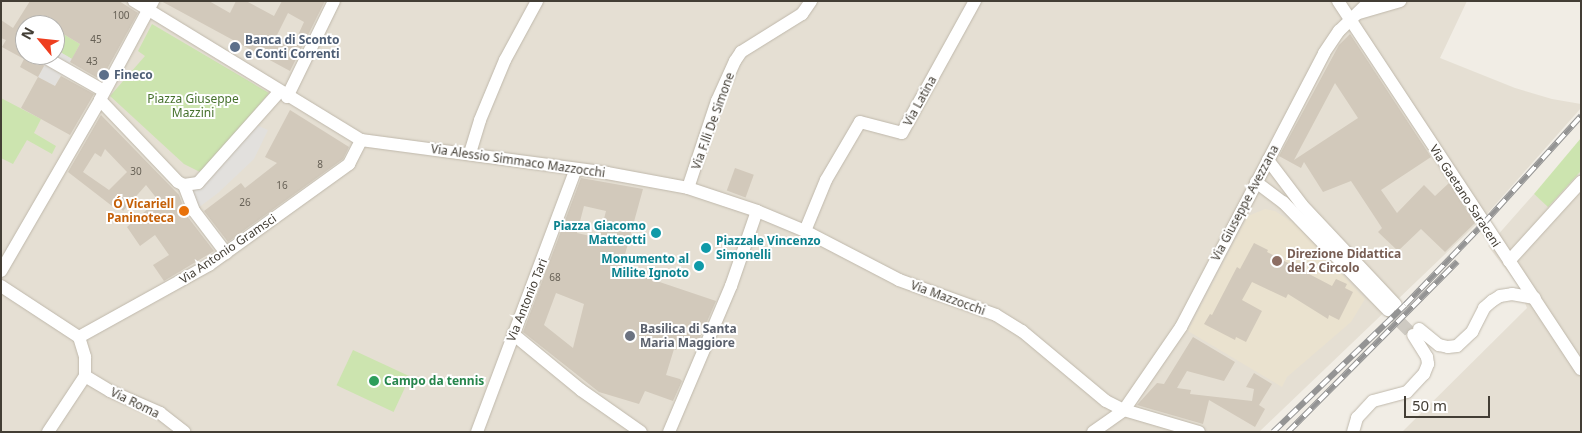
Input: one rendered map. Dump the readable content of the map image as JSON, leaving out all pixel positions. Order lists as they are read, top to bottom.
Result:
{
  "streets": {
    "street": [
      "Via Latina",
      "Via F.lli De Simone",
      "Via Alessio Simmaco Mazzocchi",
      "Via Gaetano Saraceni",
      "Via Giuseppe Avezzana",
      "Via Antonio Gramsci",
      "Via Mazzocchi",
      "Via Antonio Tari",
      "Via Roma"
    ]
  },
  "crossings": [
    ["Via Latina", "Via Mazzocchi"],
    ["Via F.lli De Simone", "Via Alessio Simmaco Mazzocchi"],
    ["Via Alessio Simmaco Mazzocchi", "Via Antonio Gramsci"],
    ["Via Alessio Simmaco Mazzocchi", "Via Mazzocchi"],
    ["Via Alessio Simmaco Mazzocchi", "Via Antonio Tari"],
    ["Via Gaetano Saraceni", "Via Giuseppe Avezzana"],
    ["Via Giuseppe Avezzana", "Via Mazzocchi"]
  ],
  "parks": ["Piazza Giuseppe Mazzini"],
  "places": [
    "Banca di Sconto e Conti Correnti",
    "Fineco",
    "Ó Vicariell Paninoteca",
    "Piazza Giacomo Matteotti",
    "Piazzale Vincenzo Simonelli",
    "Direzione Didattica del 2 Circolo",
    "Monumento al Milite Ignoto",
    "Basilica di Santa Maria Maggiore",
    "Campo da tennis"
  ],
  "house_numbers": [
    "100",
    "45",
    "43",
    "8",
    "30",
    "16",
    "26",
    "68"
  ],
  "scale_bar": "50 m",
  "north": "top left"
}
